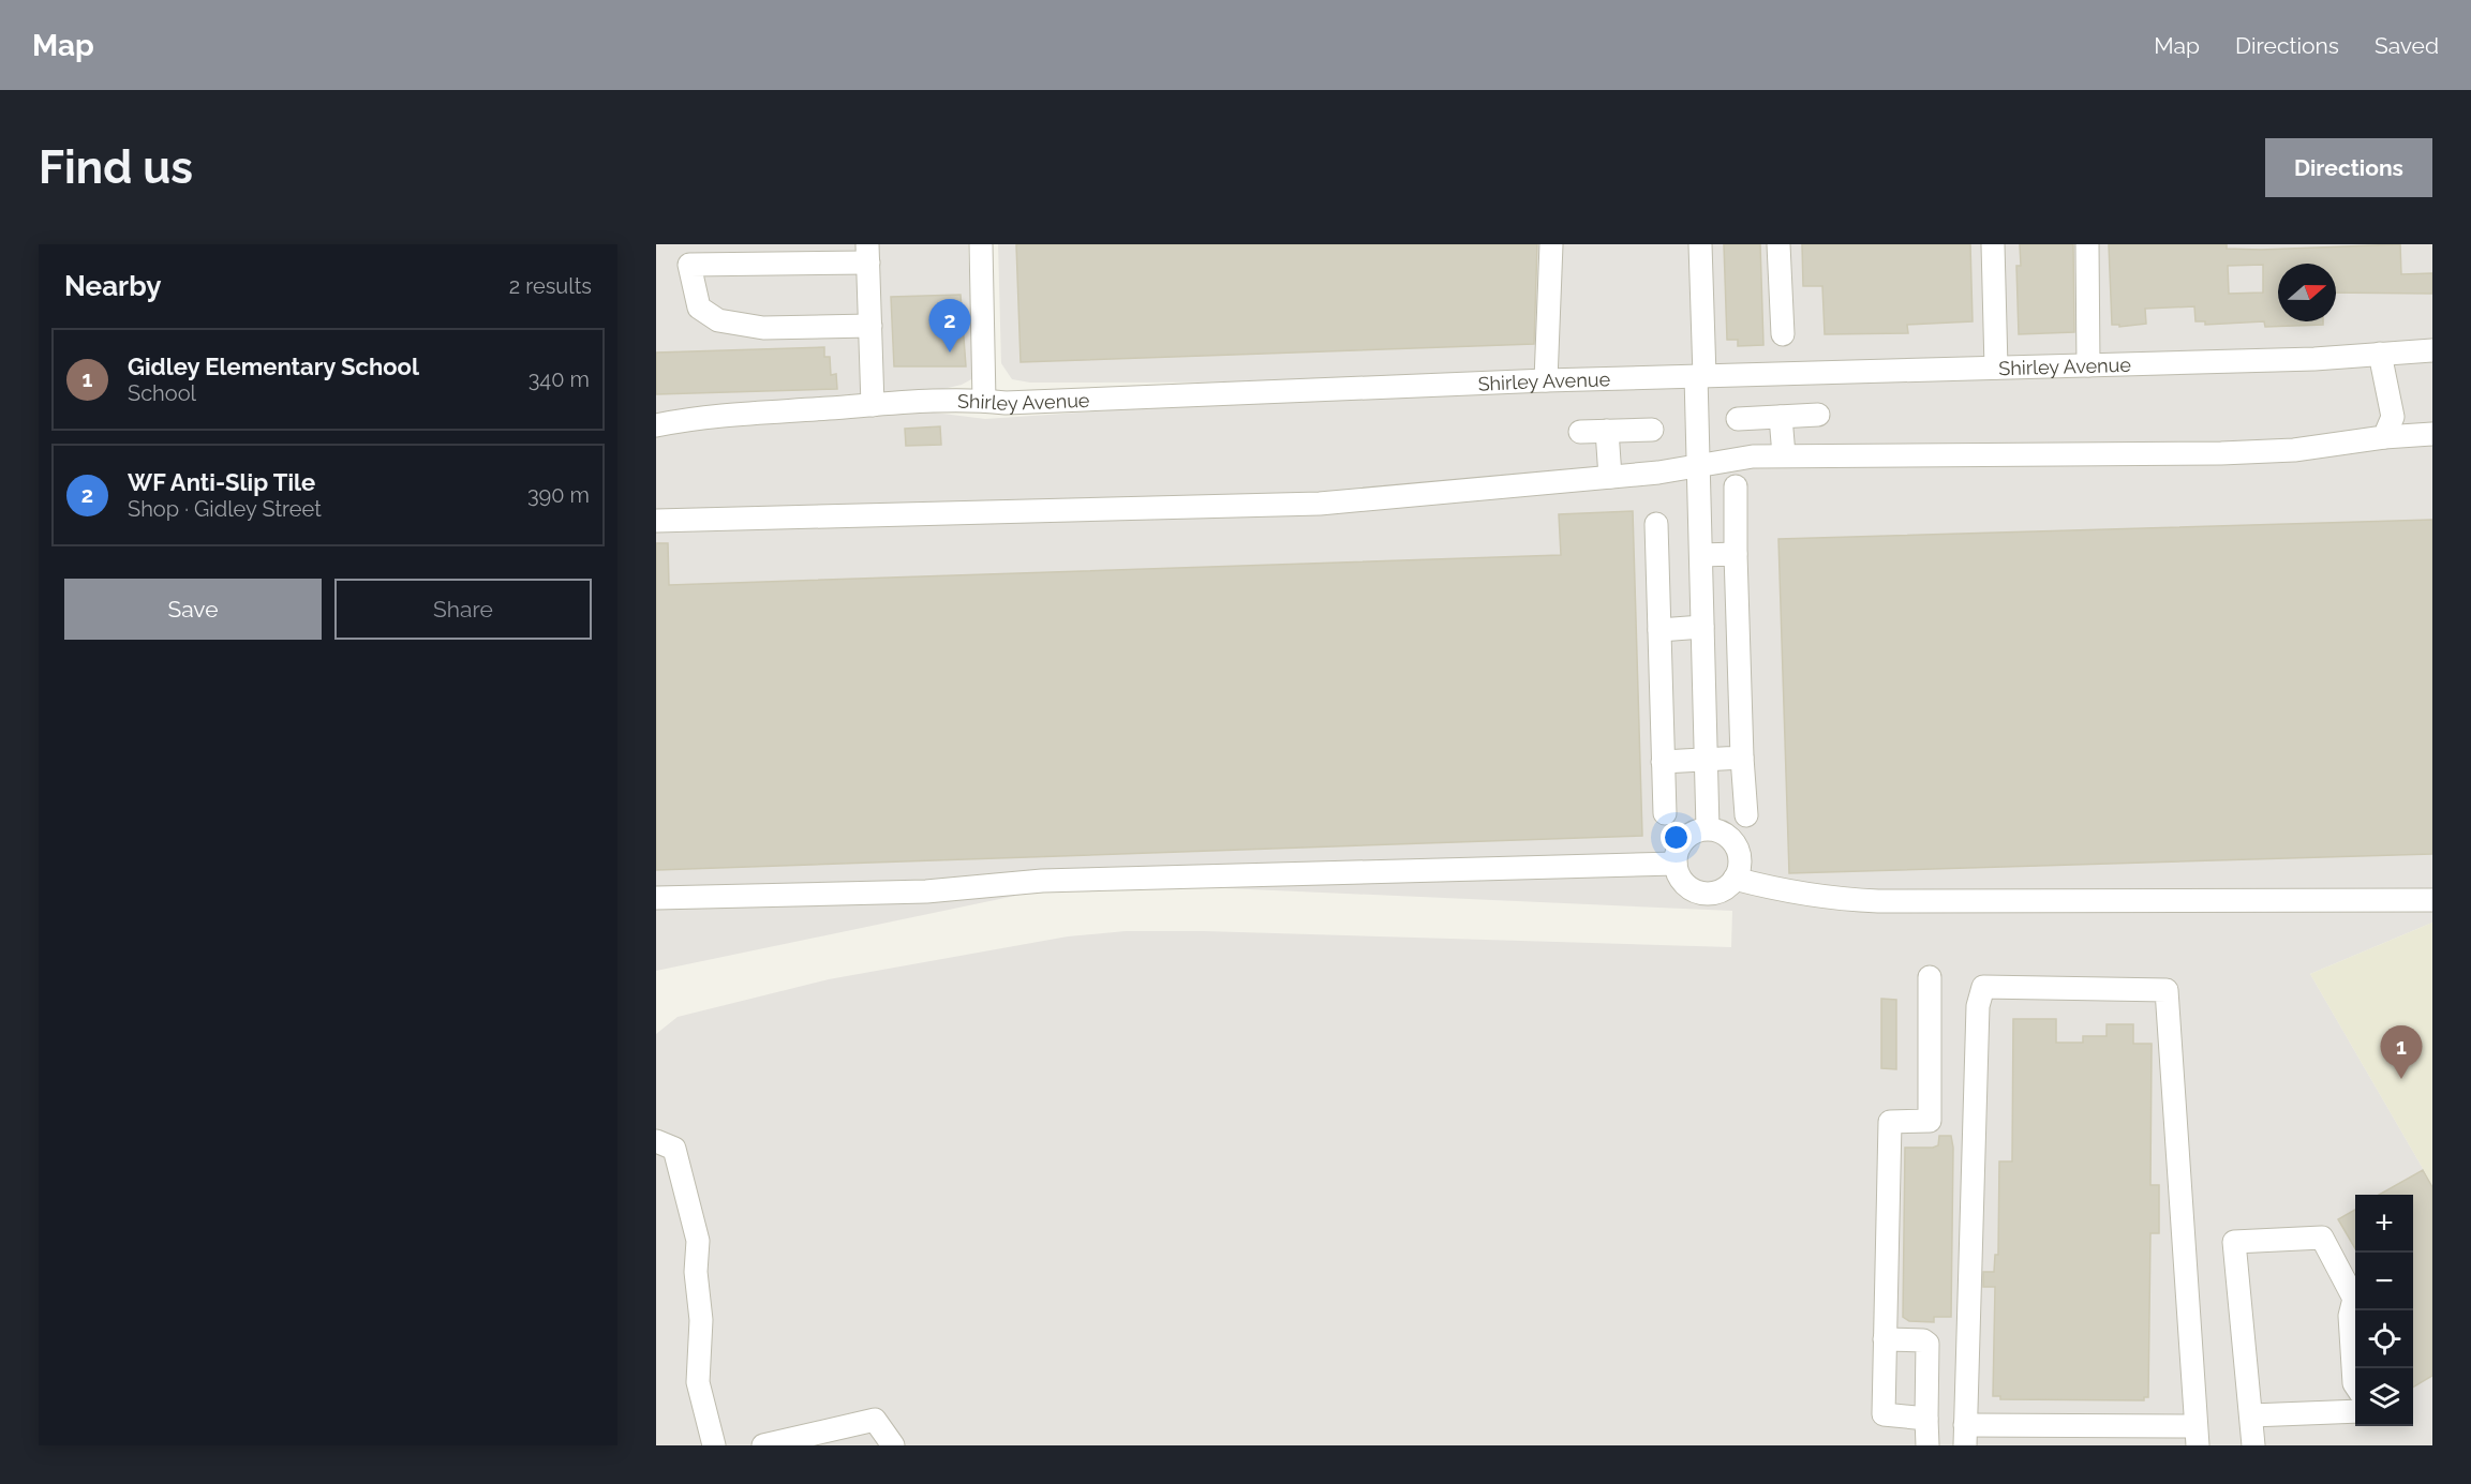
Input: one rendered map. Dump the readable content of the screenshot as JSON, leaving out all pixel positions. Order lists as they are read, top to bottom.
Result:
{
  "streets": {
    "street": ["Shirley Avenue"]
  },
  "north": "right",
  "page": {
    "header": "Map",
    "nav": ["Map", "Directions", "Saved"],
    "buttons": [
      "Directions",
      ["Save", "Share"]
    ],
    "title": "Find us",
    "heading": ["Nearby", "2 results"],
    "pins": ["2", "1"],
    "list": [
      {
        "mark": "1",
        "name": "Gidley Elementary School",
        "note": "School",
        "value": "340 m"
      },
      {
        "mark": "2",
        "name": "WF Anti-Slip Tile",
        "note": "Shop · Gidley Street",
        "value": "390 m"
      }
    ],
    "map_buttons": ["+", "−"]
  }
}
